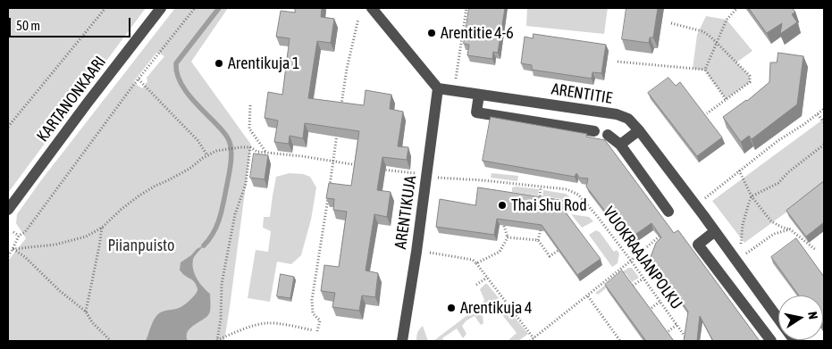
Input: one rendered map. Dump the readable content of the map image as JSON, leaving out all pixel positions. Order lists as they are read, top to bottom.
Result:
{
  "streets": {
    "street": ["ARENTITIE", "KARTANONKAARI", "ARENTIKUJA"],
    "path": ["VUOKRAAJANPOLKU"]
  },
  "crossings": [
    ["ARENTITIE", "ARENTIKUJA"],
    ["ARENTIKUJA", "VUOKRAAJANPOLKU"]
  ],
  "parks": ["Piianpuisto"],
  "places": [
    "Arentitie 4-6",
    "Arentikuja 1",
    "Thai Shu Rod",
    "Arentikuja 4"
  ],
  "scale_bar": "50 m",
  "north": "right"
}
